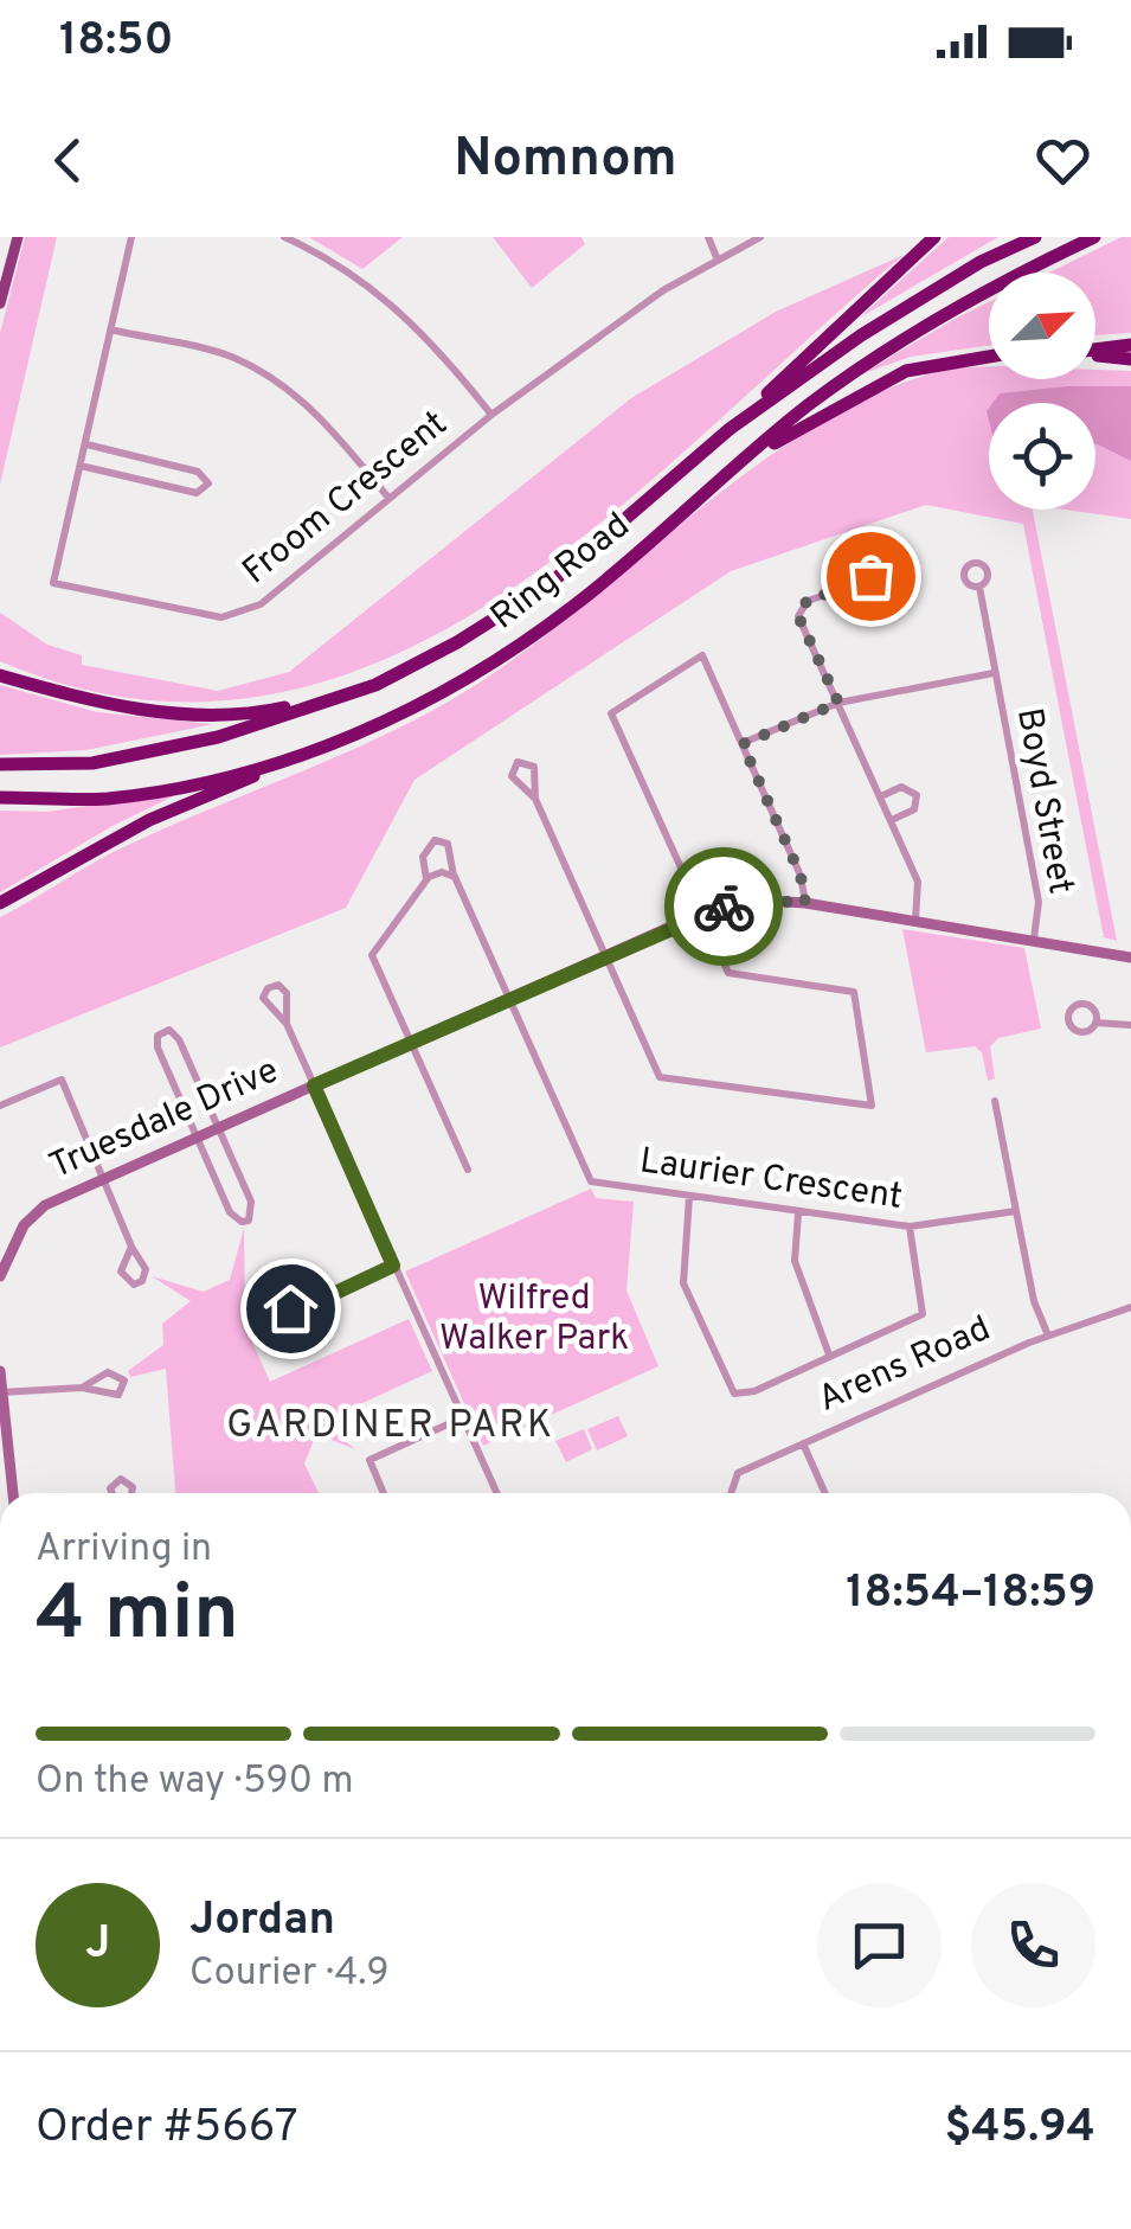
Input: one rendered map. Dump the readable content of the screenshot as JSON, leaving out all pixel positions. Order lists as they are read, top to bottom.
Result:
{
  "streets": {
    "highway": ["Ring Road"],
    "street": [
      "Froom Crescent",
      "Boyd Street",
      "Truesdale Drive",
      "Laurier Crescent",
      "Arens Road"
    ]
  },
  "crossings": [
    ["Boyd Street", "Truesdale Drive"],
    ["Truesdale Drive", "Laurier Crescent"]
  ],
  "districts": ["GARDINER PARK"],
  "parks": ["Wilfred Walker Park"],
  "north": "top right",
  "page": {
    "status": "18:50",
    "header": "Nomnom",
    "heading": ["4 min", "Arriving in", "18:54–18:59"],
    "panel": [
      "Jordan",
      "Courier · 4.9",
      "Order #5667",
      "$45.94"
    ],
    "bar": "On the way · 590 m",
    "round": "J"
  }
}
